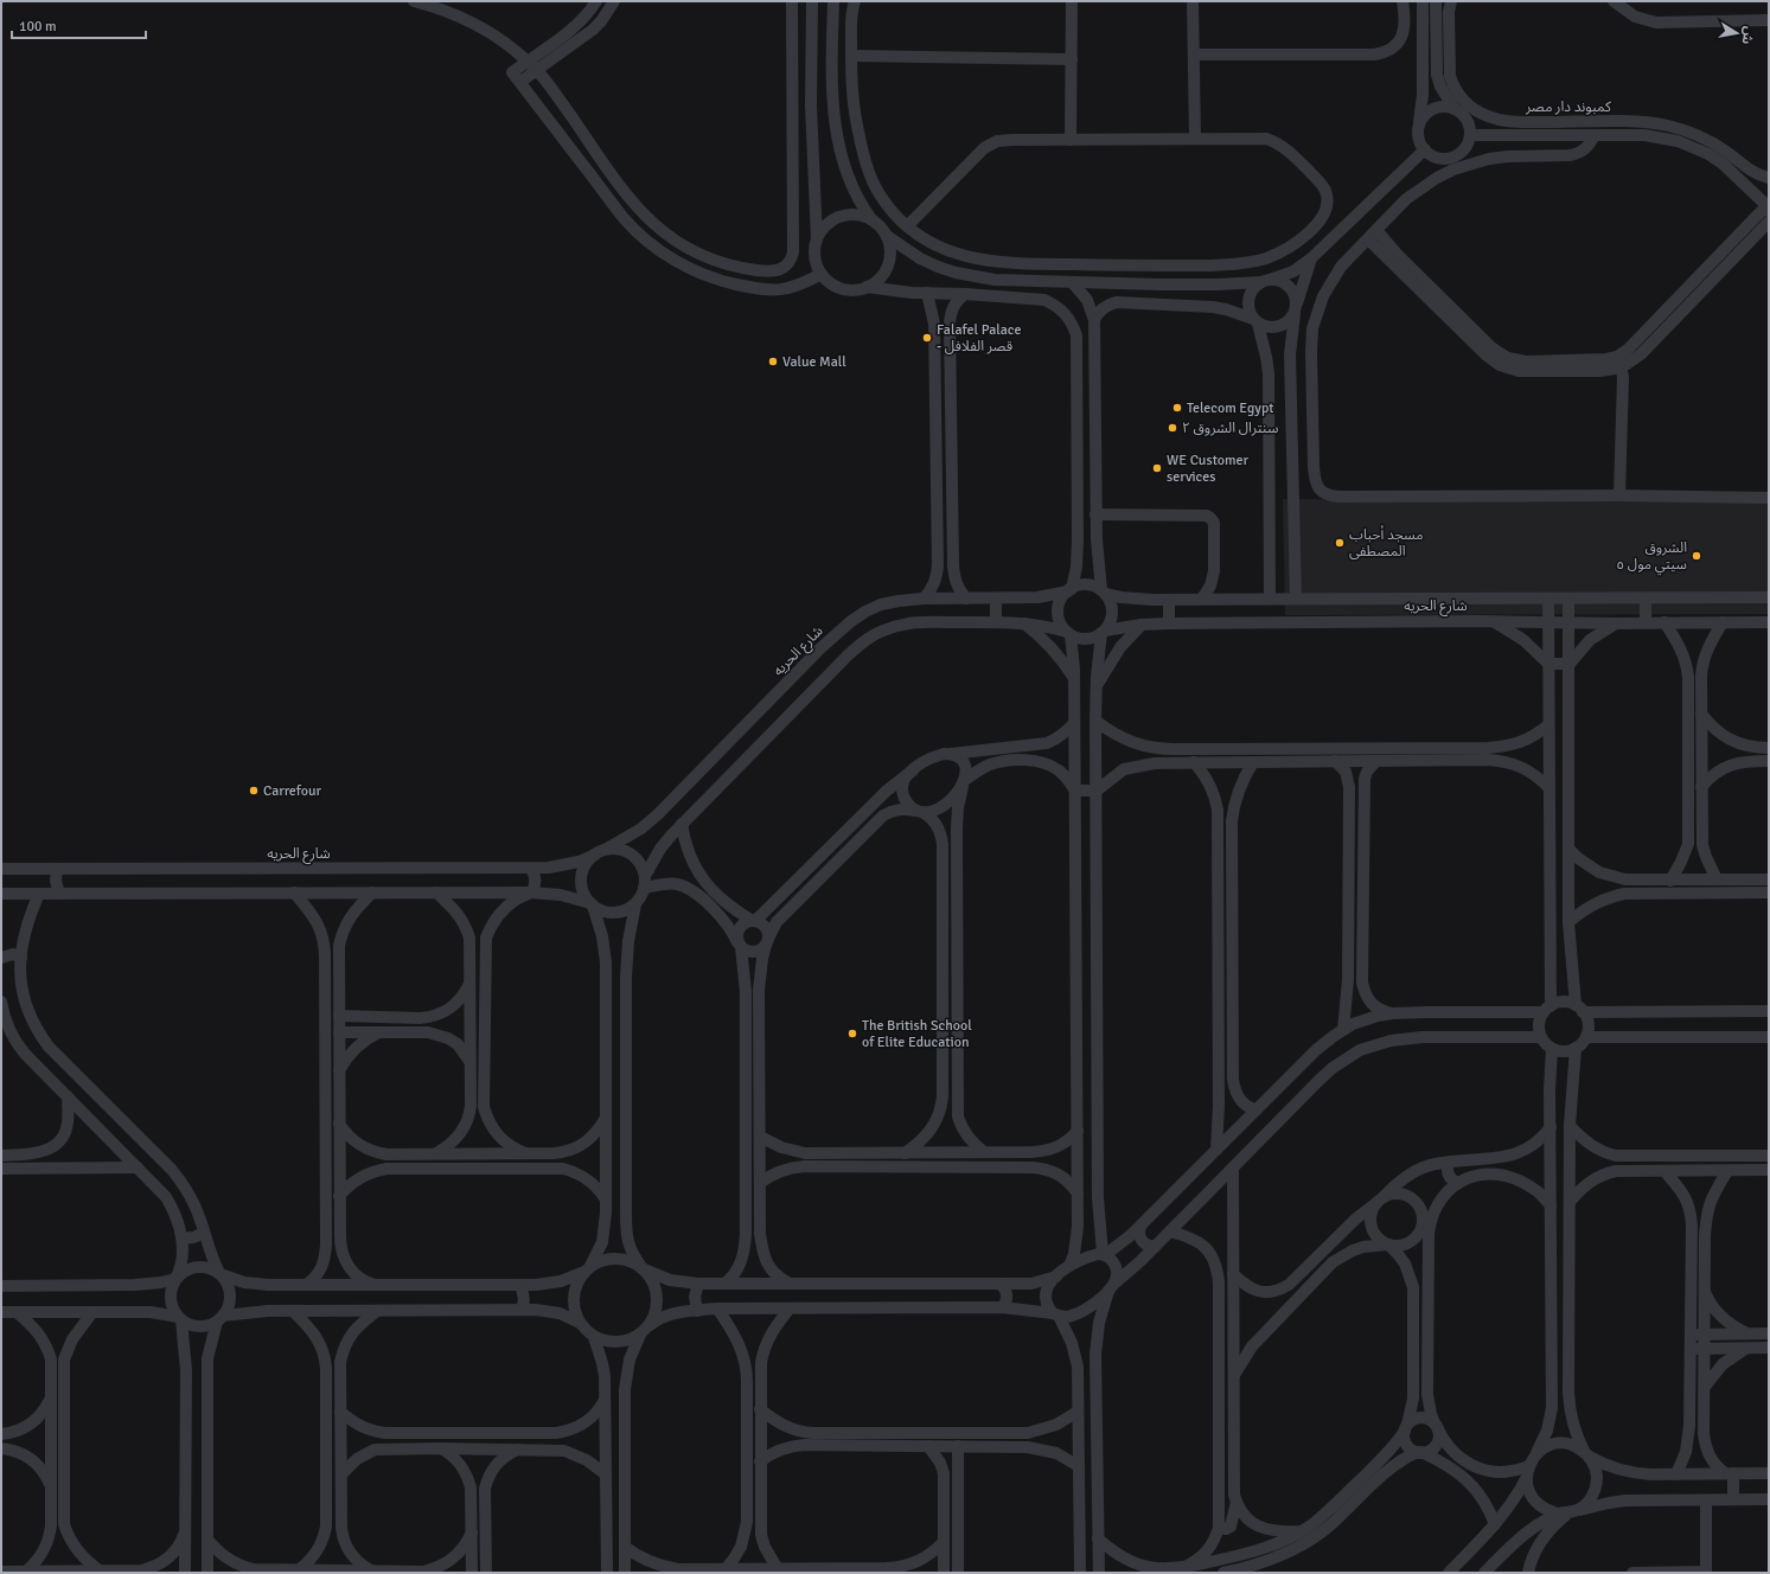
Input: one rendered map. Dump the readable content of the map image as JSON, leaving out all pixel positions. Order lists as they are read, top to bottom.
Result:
{
  "streets": {
    "street": ["كمبوند دار مصر", "شارع الحريه"]
  },
  "places": [
    "Falafel Palace - قصر الفلافل",
    "Value Mall",
    "Telecom Egypt",
    "سنترال الشروق ٢",
    "WE Customer services",
    "مسجد أحباب المصطفى",
    "الشروق سيتي مول ٥",
    "Carrefour",
    "The British School of Elite Education"
  ],
  "scale_bar": "100 m",
  "north": "right"
}
